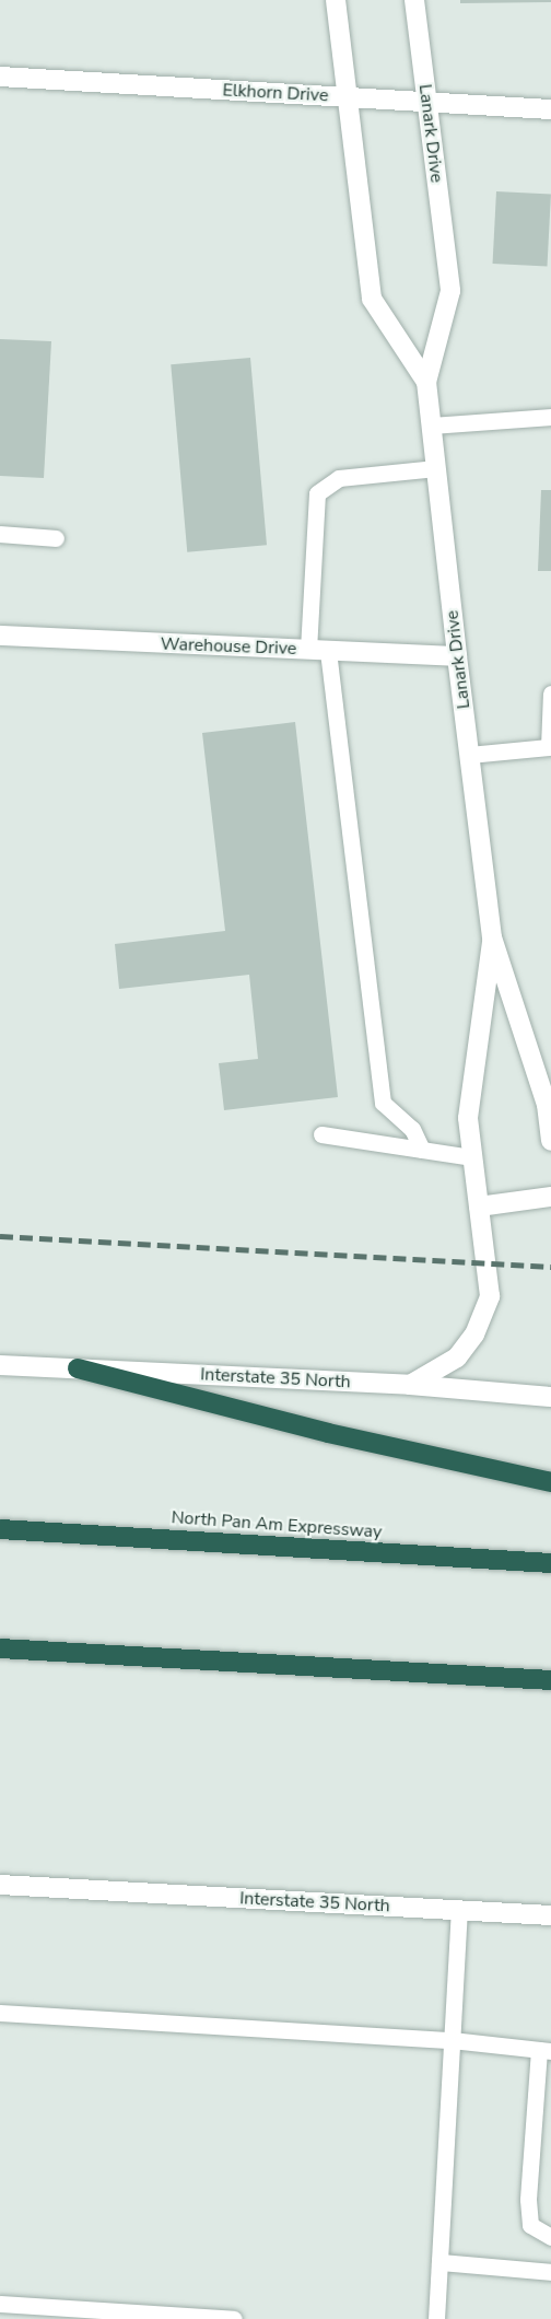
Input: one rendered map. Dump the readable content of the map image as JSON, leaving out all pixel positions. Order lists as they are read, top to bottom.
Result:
{
  "streets": {
    "highway": ["North Pan Am Expressway"],
    "street": [
      "Elkhorn Drive",
      "Lanark Drive",
      "Warehouse Drive",
      "Interstate 35 North"
    ]
  },
  "crossings": [
    ["Elkhorn Drive", "Lanark Drive"],
    ["Lanark Drive", "Warehouse Drive"],
    ["Lanark Drive", "Interstate 35 North"]
  ]
}
